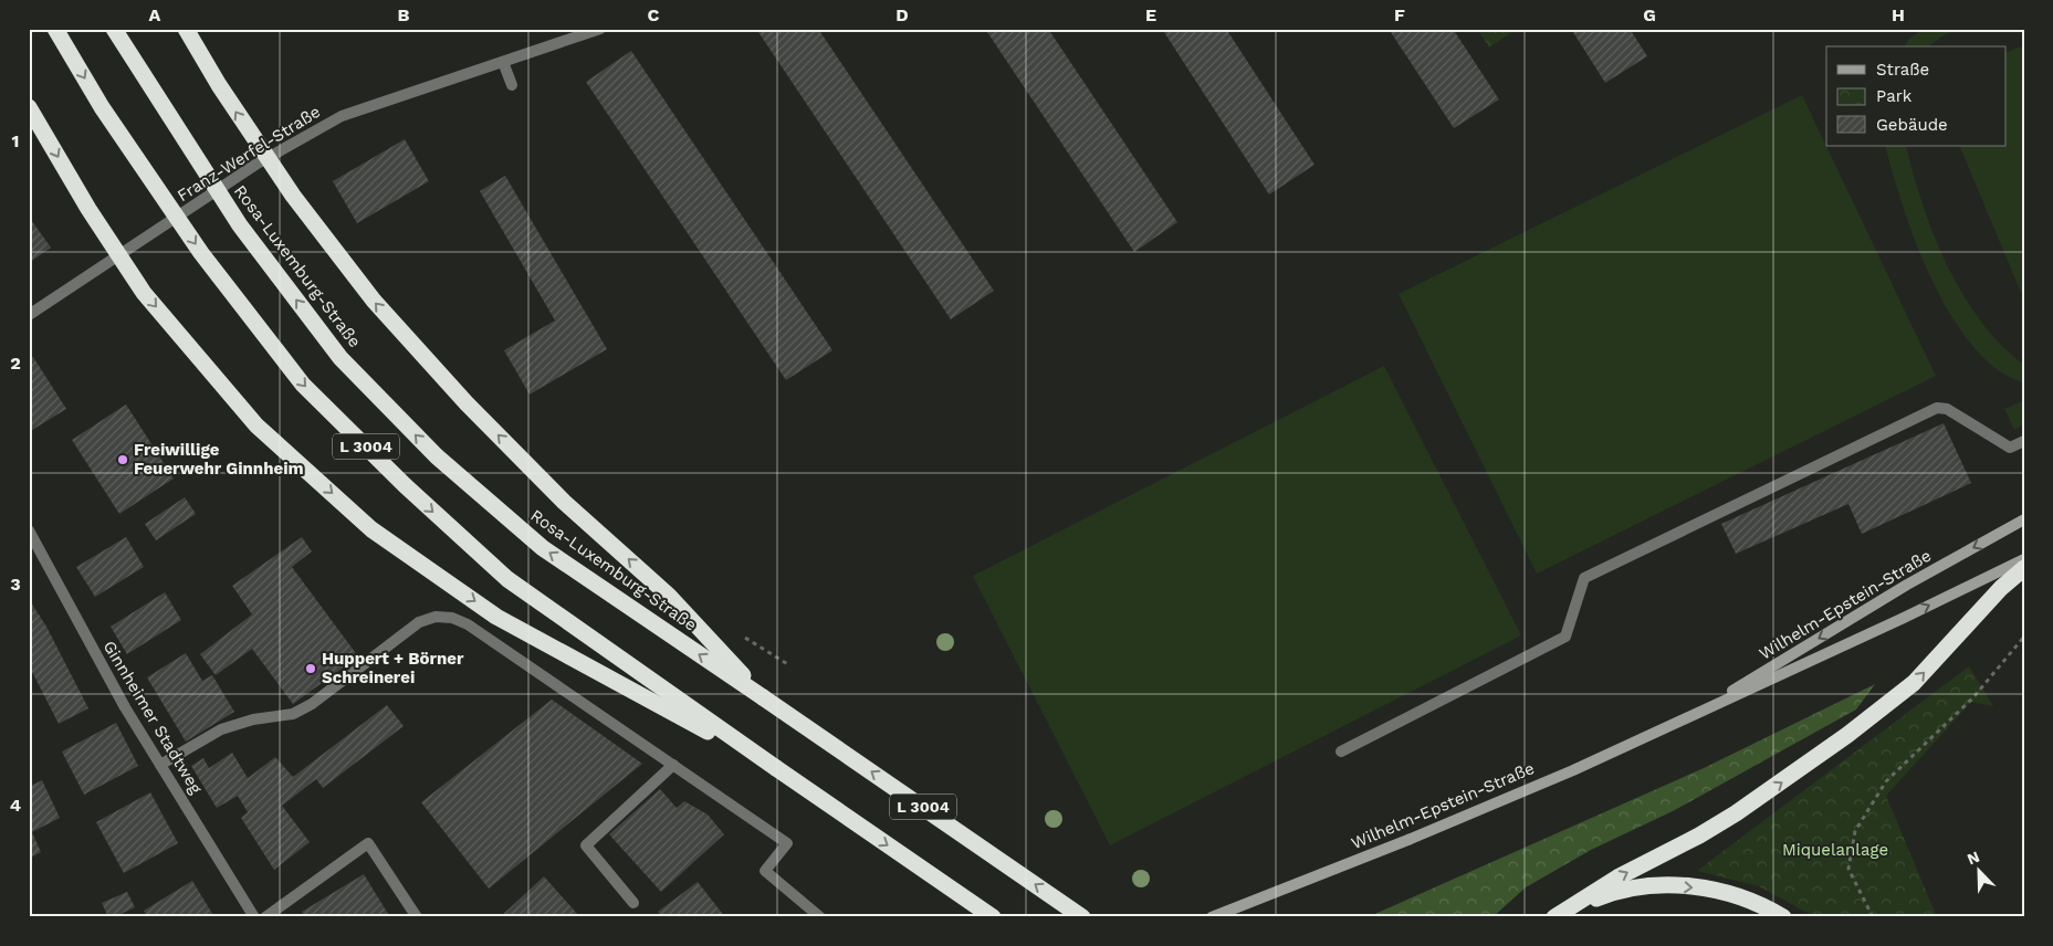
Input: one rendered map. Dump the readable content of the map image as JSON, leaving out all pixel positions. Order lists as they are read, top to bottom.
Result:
{
  "streets": {
    "highway": ["Rosa-Luxemburg-Straße", "L 3004"],
    "main road": ["Wilhelm-Epstein-Straße"],
    "street": ["Franz-Werfel-Straße", "Ginnheimer Stadtweg"]
  },
  "parks": ["Miquelanlage"],
  "places": ["Freiwillige Feuerwehr Ginnheim", "Huppert + Börner Schreinerei"],
  "legend": ["Straße", "Park", "Gebäude"],
  "north": "top left",
  "grid": {
    "columns": [
      "A",
      "B",
      "C",
      "D",
      "E",
      "F",
      "G",
      "H"
    ],
    "rows": [
      "1",
      "2",
      "3",
      "4"
    ]
  }
}
